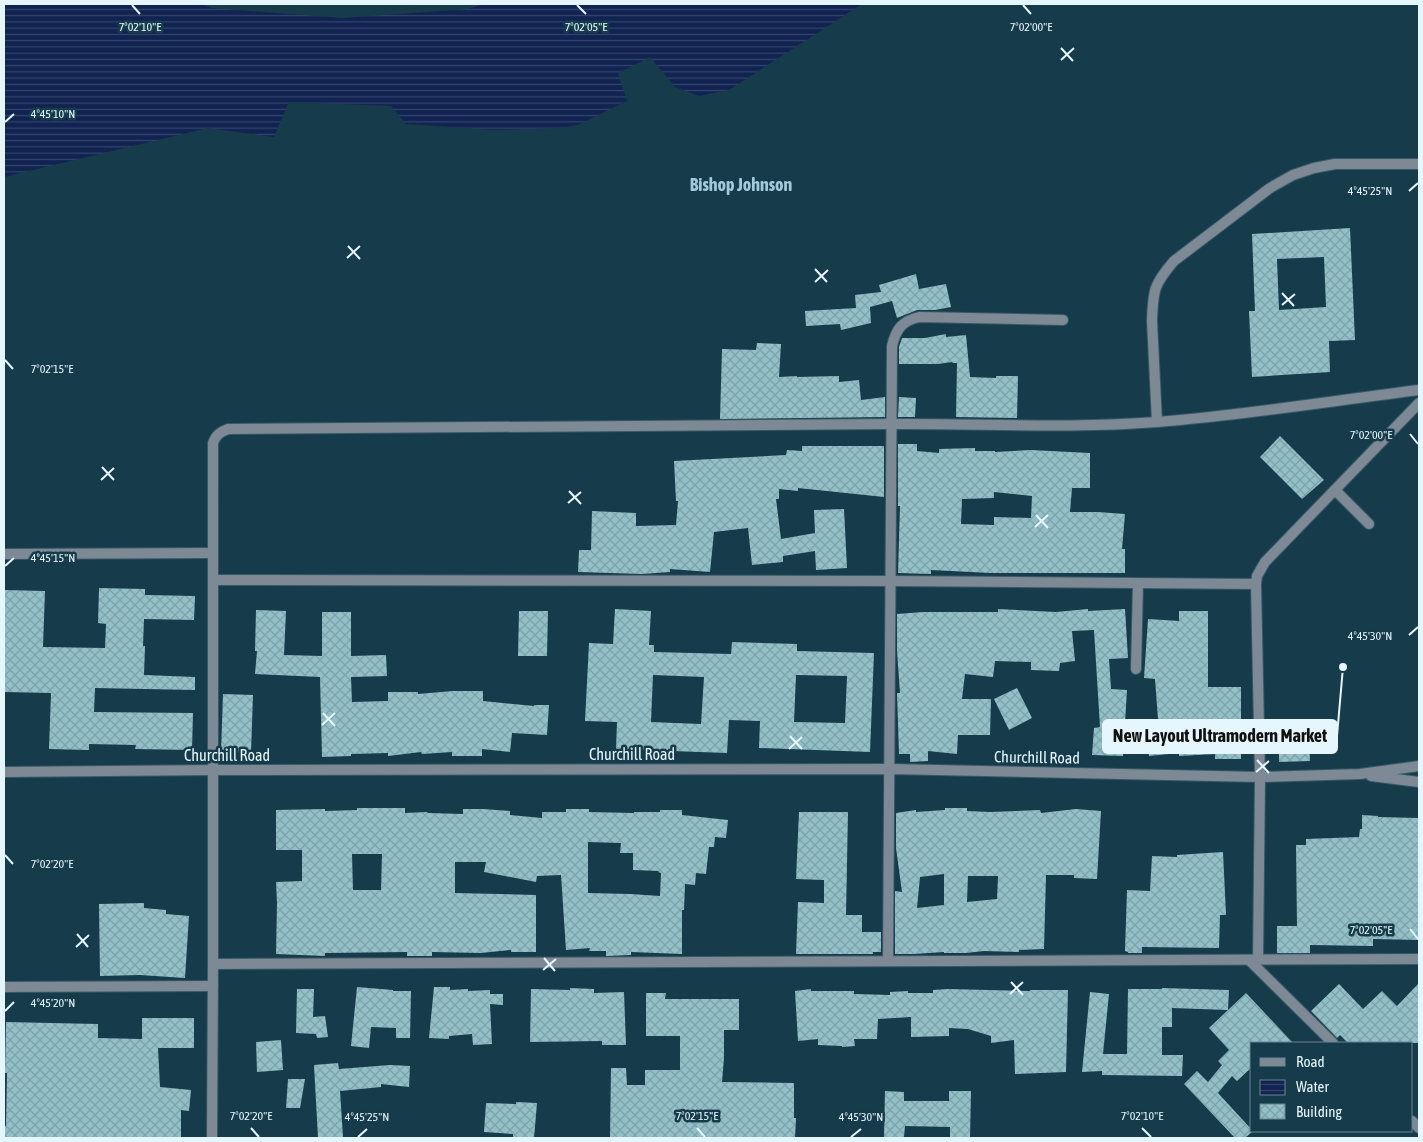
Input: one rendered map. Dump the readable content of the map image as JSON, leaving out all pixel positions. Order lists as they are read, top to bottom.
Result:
{
  "streets": {
    "street": ["Churchill Road"]
  },
  "districts": ["Bishop Johnson"],
  "places": ["New Layout Ultramodern Market"],
  "legend": ["Road", "Water", "Building"],
  "coordinates": [
    "7°02'10\"E",
    "7°02'05\"E",
    "7°02'00\"E",
    "4°45'10\"N",
    "4°45'25\"N",
    "7°02'15\"E",
    "4°45'15\"N",
    "4°45'30\"N",
    "7°02'20\"E",
    "4°45'20\"N"
  ]
}
